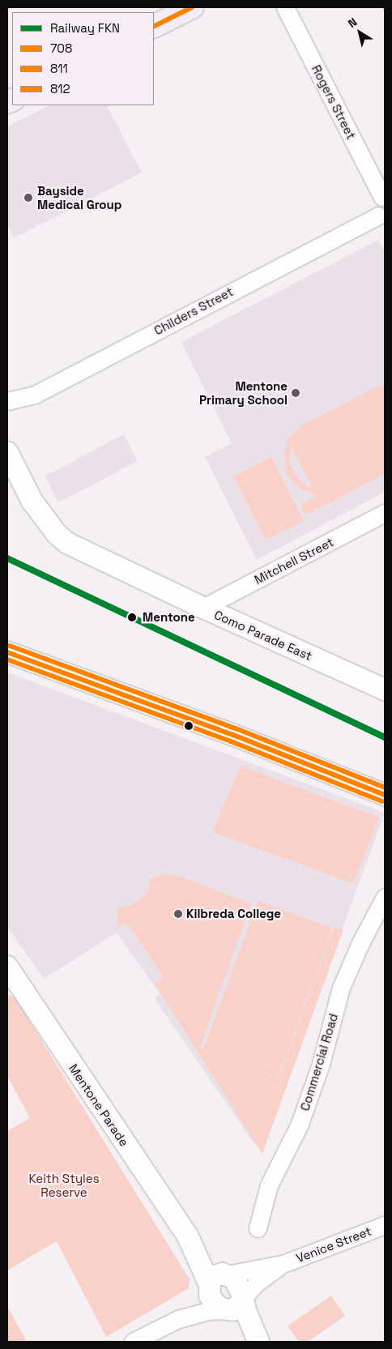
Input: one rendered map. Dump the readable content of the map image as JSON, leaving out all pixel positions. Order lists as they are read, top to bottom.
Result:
{
  "streets": {
    "street": [
      "Rogers Street",
      "Childers Street",
      "Mitchell Street",
      "Como Parade East",
      "Commercial Road",
      "Mentone Parade",
      "Venice Street"
    ]
  },
  "crossings": [
    ["Mitchell Street", "Como Parade East"],
    ["Mentone Parade", "Venice Street"]
  ],
  "parks": ["Keith Styles Reserve"],
  "places": [
    "Bayside Medical Group",
    "Mentone Primary School",
    "Mentone",
    "Kilbreda College"
  ],
  "lines": [
    "transit line 708",
    "rail line FKN",
    "transit line 812",
    "transit line 811"
  ],
  "legend": [
    "Railway FKN",
    "708",
    "811",
    "812"
  ],
  "north": "top left"
}
